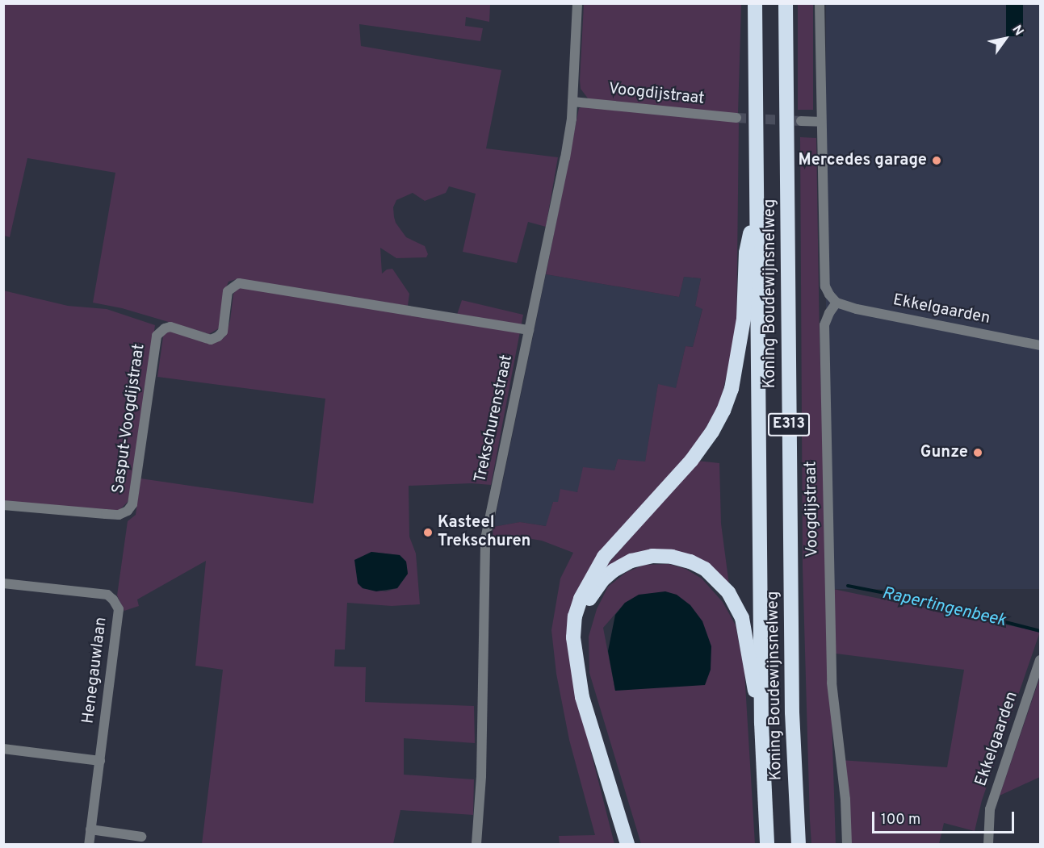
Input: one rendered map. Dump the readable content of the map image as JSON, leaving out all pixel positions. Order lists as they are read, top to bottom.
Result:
{
  "streets": {
    "highway": ["Koning Boudewijnsnelweg", "E313"],
    "street": [
      "Voogdijstraat",
      "Ekkelgaarden",
      "Sasput-Voogdijstraat",
      "Trekschurenstraat",
      "Henegauwlaan"
    ]
  },
  "crossings": [
    ["Voogdijstraat", "Ekkelgaarden"],
    ["Voogdijstraat", "Trekschurenstraat"],
    ["Sasput-Voogdijstraat", "Trekschurenstraat"]
  ],
  "water": ["Rapertingenbeek"],
  "places": ["Mercedes garage", "Gunze", "Kasteel Trekschuren"],
  "scale_bar": "100 m",
  "north": "top right"
}
